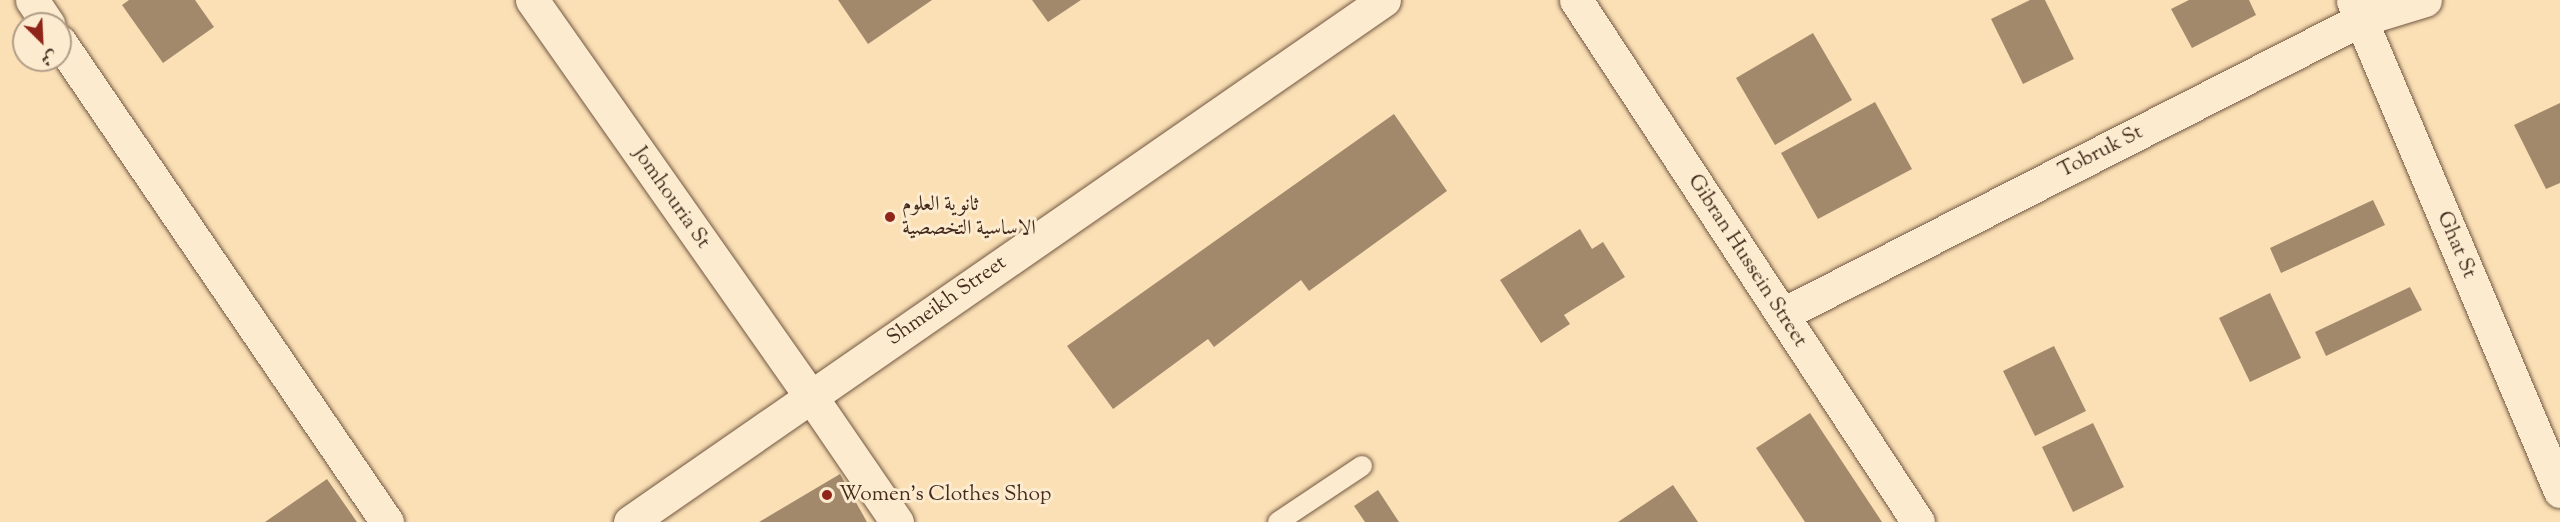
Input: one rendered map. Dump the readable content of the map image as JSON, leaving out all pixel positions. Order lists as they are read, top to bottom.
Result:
{
  "streets": {
    "street": [
      "Tobruk St",
      "Jomhouria St",
      "Ghat St",
      "Gibran Hussein Street",
      "Shmeikh Street"
    ]
  },
  "crossings": [
    ["Tobruk St", "Ghat St"],
    ["Tobruk St", "Gibran Hussein Street"],
    ["Jomhouria St", "Shmeikh Street"]
  ],
  "places": ["ثانوية العلوم الاساسية التخصصية", "Women’s Clothes Shop"],
  "north": "bottom right"
}
